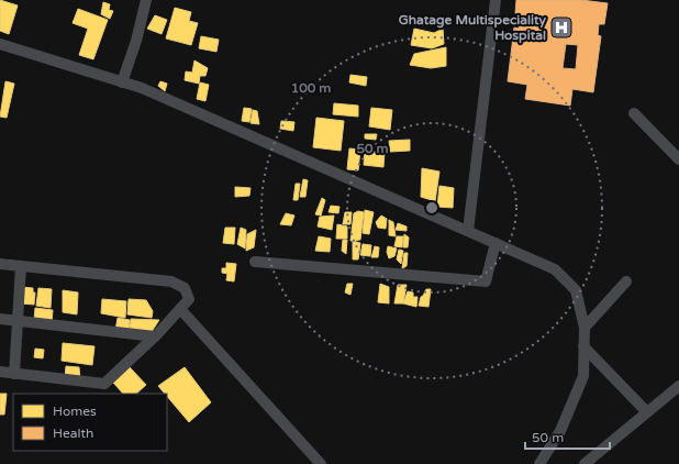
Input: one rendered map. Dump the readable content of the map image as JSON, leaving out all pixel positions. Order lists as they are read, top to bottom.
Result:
{
  "places": {
    "hospital": ["Ghatage Multispeciality Hospital"]
  },
  "legend": ["Homes", "Health"],
  "scale_bar": "50 m",
  "rings": ["100 m", "50 m"]
}
